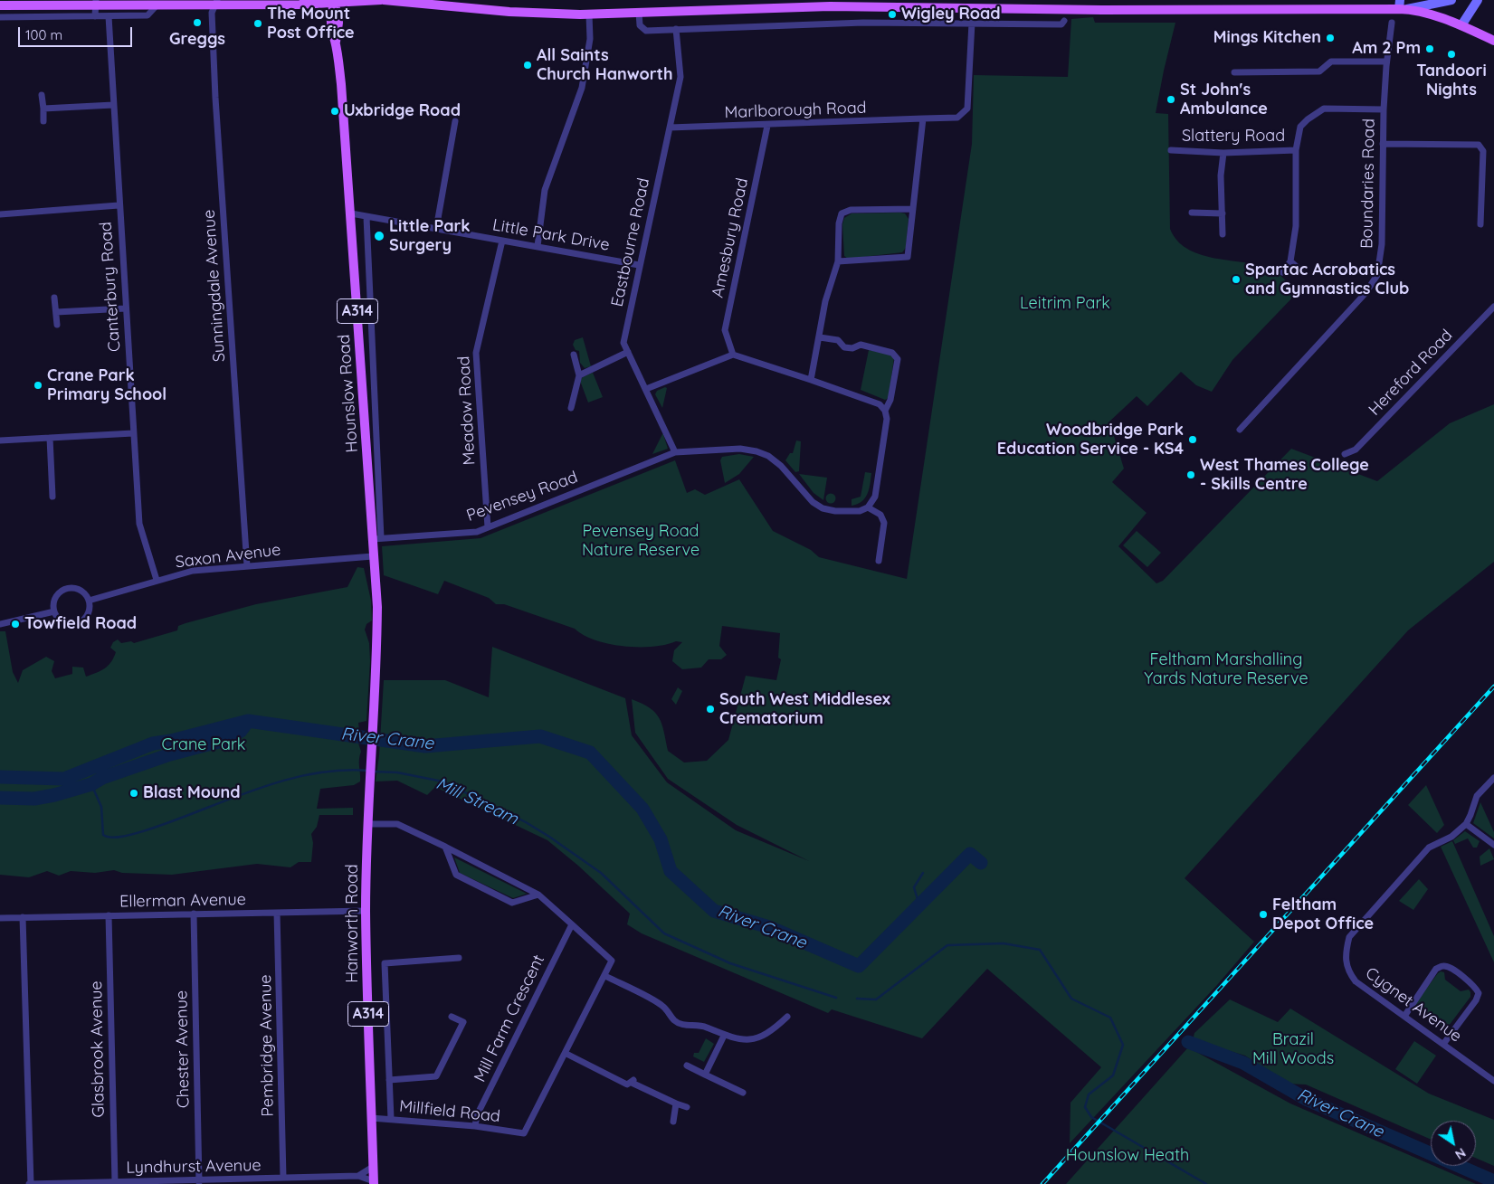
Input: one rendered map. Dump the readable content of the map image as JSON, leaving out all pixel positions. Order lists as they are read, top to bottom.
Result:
{
  "streets": {
    "main road": ["A314", "Hounslow Road", "Hanworth Road"],
    "street": [
      "Marlborough Road",
      "Slattery Road",
      "Boundaries Road",
      "Little Park Drive",
      "Amesbury Road",
      "Eastbourne Road",
      "Sunningdale Avenue",
      "Canterbury Road",
      "Hereford Road",
      "Meadow Road",
      "Pevensey Road",
      "Saxon Avenue",
      "Ellerman Avenue",
      "Cygnet Avenue",
      "Mill Farm Crescent",
      "Pembridge Avenue",
      "Glasbrook Avenue",
      "Chester Avenue",
      "Millfield Road",
      "Lyndhurst Avenue"
    ]
  },
  "crossings": [
    ["Marlborough Road", "Amesbury Road"],
    ["Marlborough Road", "Eastbourne Road"],
    ["Little Park Drive", "Eastbourne Road"],
    ["Little Park Drive", "Hounslow Road"],
    ["Little Park Drive", "Meadow Road"],
    ["Eastbourne Road", "Pevensey Road"],
    ["Sunningdale Avenue", "Saxon Avenue"],
    ["Canterbury Road", "Saxon Avenue"],
    ["Hounslow Road", "Pevensey Road"],
    ["Hounslow Road", "Saxon Avenue"],
    ["Hounslow Road", "Hanworth Road"],
    ["Meadow Road", "Pevensey Road"],
    ["Ellerman Avenue", "Hanworth Road"],
    ["Ellerman Avenue", "Pembridge Avenue"],
    ["Ellerman Avenue", "Glasbrook Avenue"],
    ["Ellerman Avenue", "Chester Avenue"],
    ["Hanworth Road", "Millfield Road"],
    ["Hanworth Road", "Lyndhurst Avenue"],
    ["Mill Farm Crescent", "Millfield Road"],
    ["Pembridge Avenue", "Lyndhurst Avenue"],
    ["Glasbrook Avenue", "Lyndhurst Avenue"],
    ["Chester Avenue", "Lyndhurst Avenue"]
  ],
  "water": ["River Crane", "Mill Stream"],
  "parks": [
    "Leitrim Park",
    "Pevensey Road Nature Reserve",
    "Feltham Marshalling Yards Nature Reserve",
    "Crane Park",
    "Brazil Mill Woods",
    "Hounslow Heath"
  ],
  "places": [
    "Wigley Road",
    "Greggs",
    "The Mount Post Office",
    "Mings Kitchen",
    "Am 2 Pm",
    "Tandoori Nights",
    "All Saints Church Hanworth",
    "St John's Ambulance",
    "Uxbridge Road",
    "Little Park Surgery",
    "Spartac Acrobatics and Gymnastics Club",
    "Crane Park Primary School",
    "Woodbridge Park Education Service - KS4",
    "West Thames College - Skills Centre",
    "Towfield Road",
    "South West Middlesex Crematorium",
    "Blast Mound",
    "Feltham Depot Office"
  ],
  "scale_bar": "100 m",
  "north": "bottom right"
}
